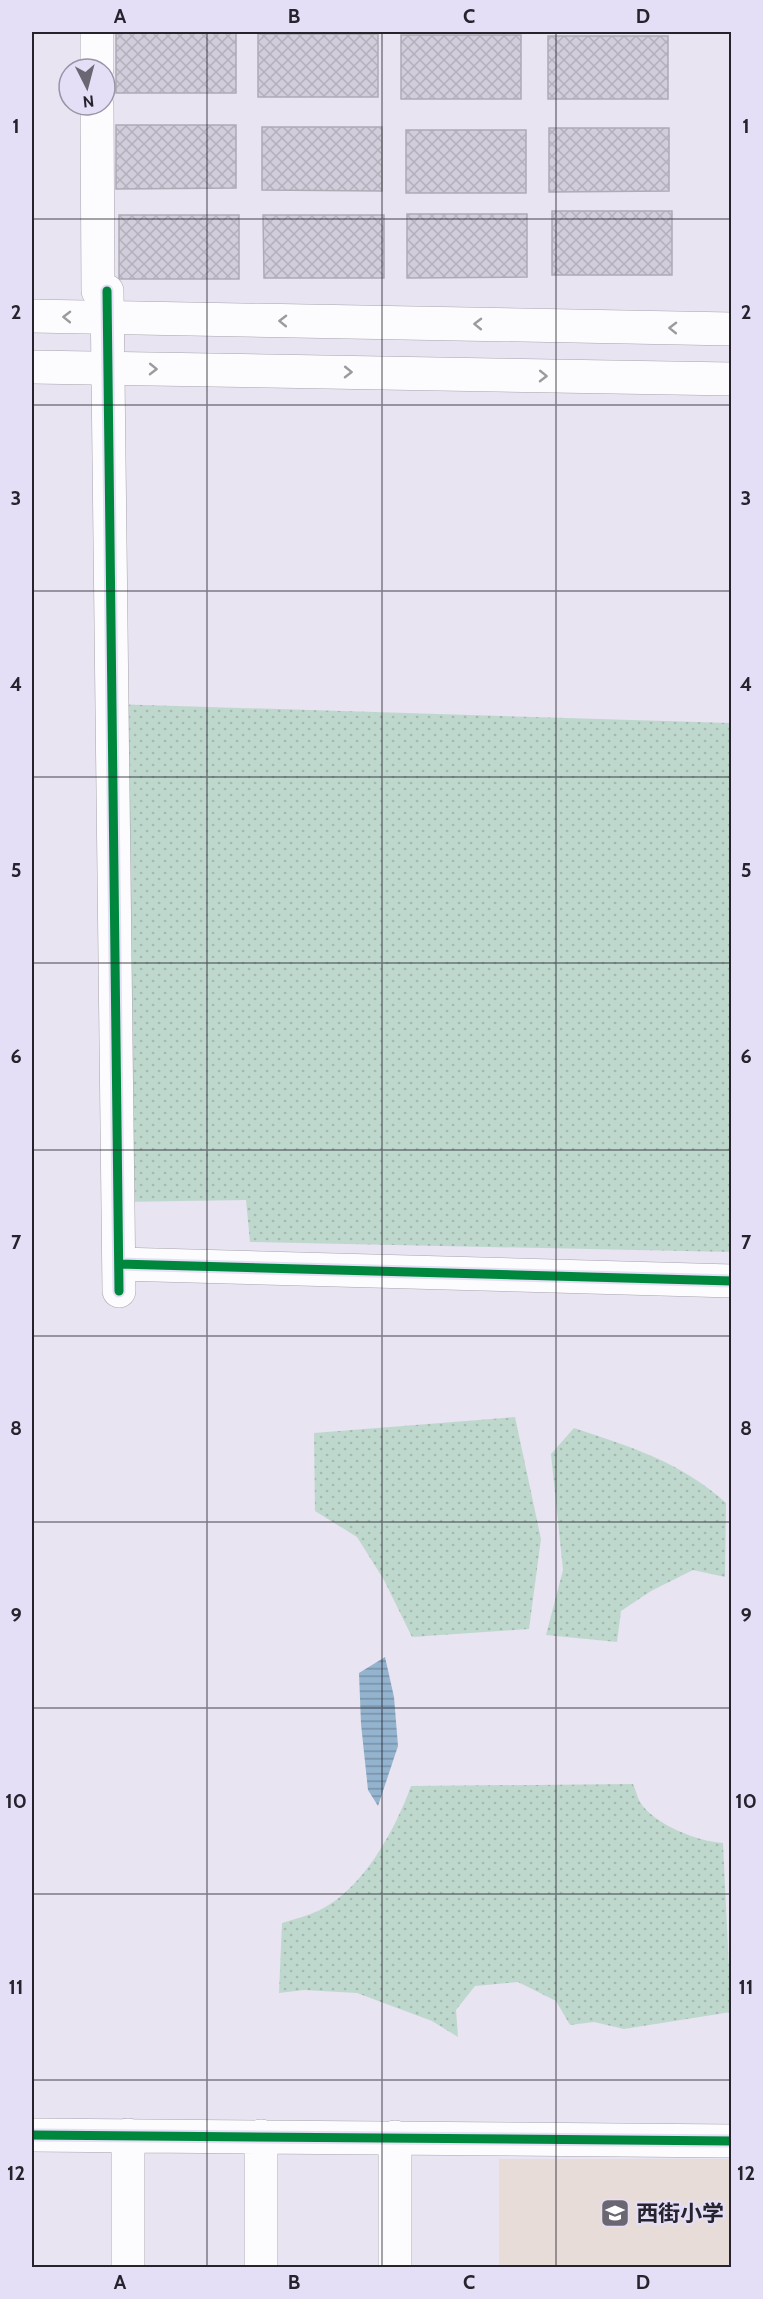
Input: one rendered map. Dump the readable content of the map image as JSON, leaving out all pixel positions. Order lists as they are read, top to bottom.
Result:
{
  "places": {
    "school or university": ["西街小学"]
  },
  "north": "bottom",
  "grid": {
    "columns": [
      "A",
      "B",
      "C",
      "D"
    ],
    "rows": [
      "1",
      "2",
      "3",
      "4",
      "5",
      "6",
      "7",
      "8",
      "9",
      "10",
      "11",
      "12"
    ]
  }
}
